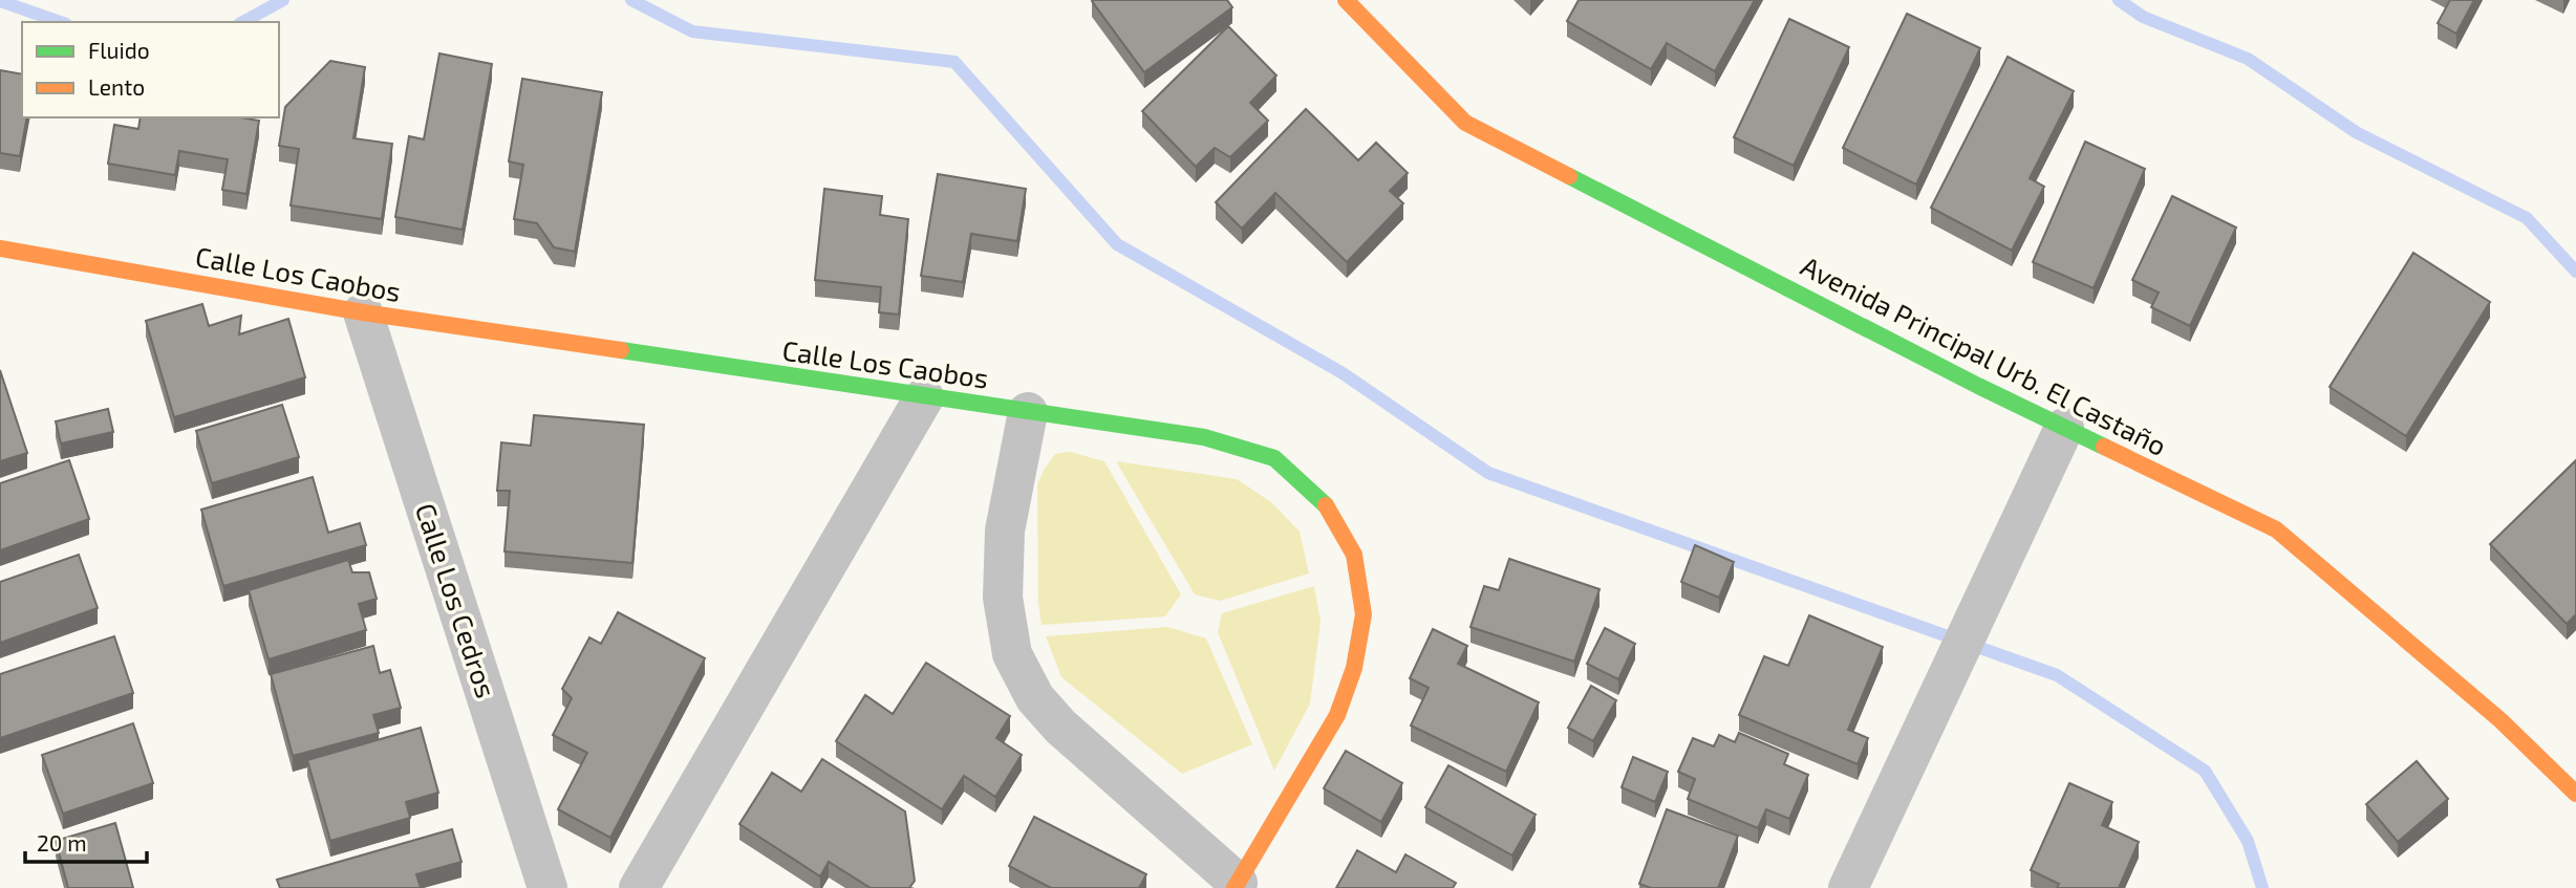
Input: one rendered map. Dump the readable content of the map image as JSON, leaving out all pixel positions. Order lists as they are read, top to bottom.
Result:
{
  "streets": {
    "street": ["Calle Los Caobos", "Avenida Principal Urb. El Castaño", "Calle Los Cedros"]
  },
  "crossings": [
    ["Calle Los Caobos", "Calle Los Cedros"]
  ],
  "legend": ["Fluido", "Lento"],
  "scale_bar": "20 m"
}
